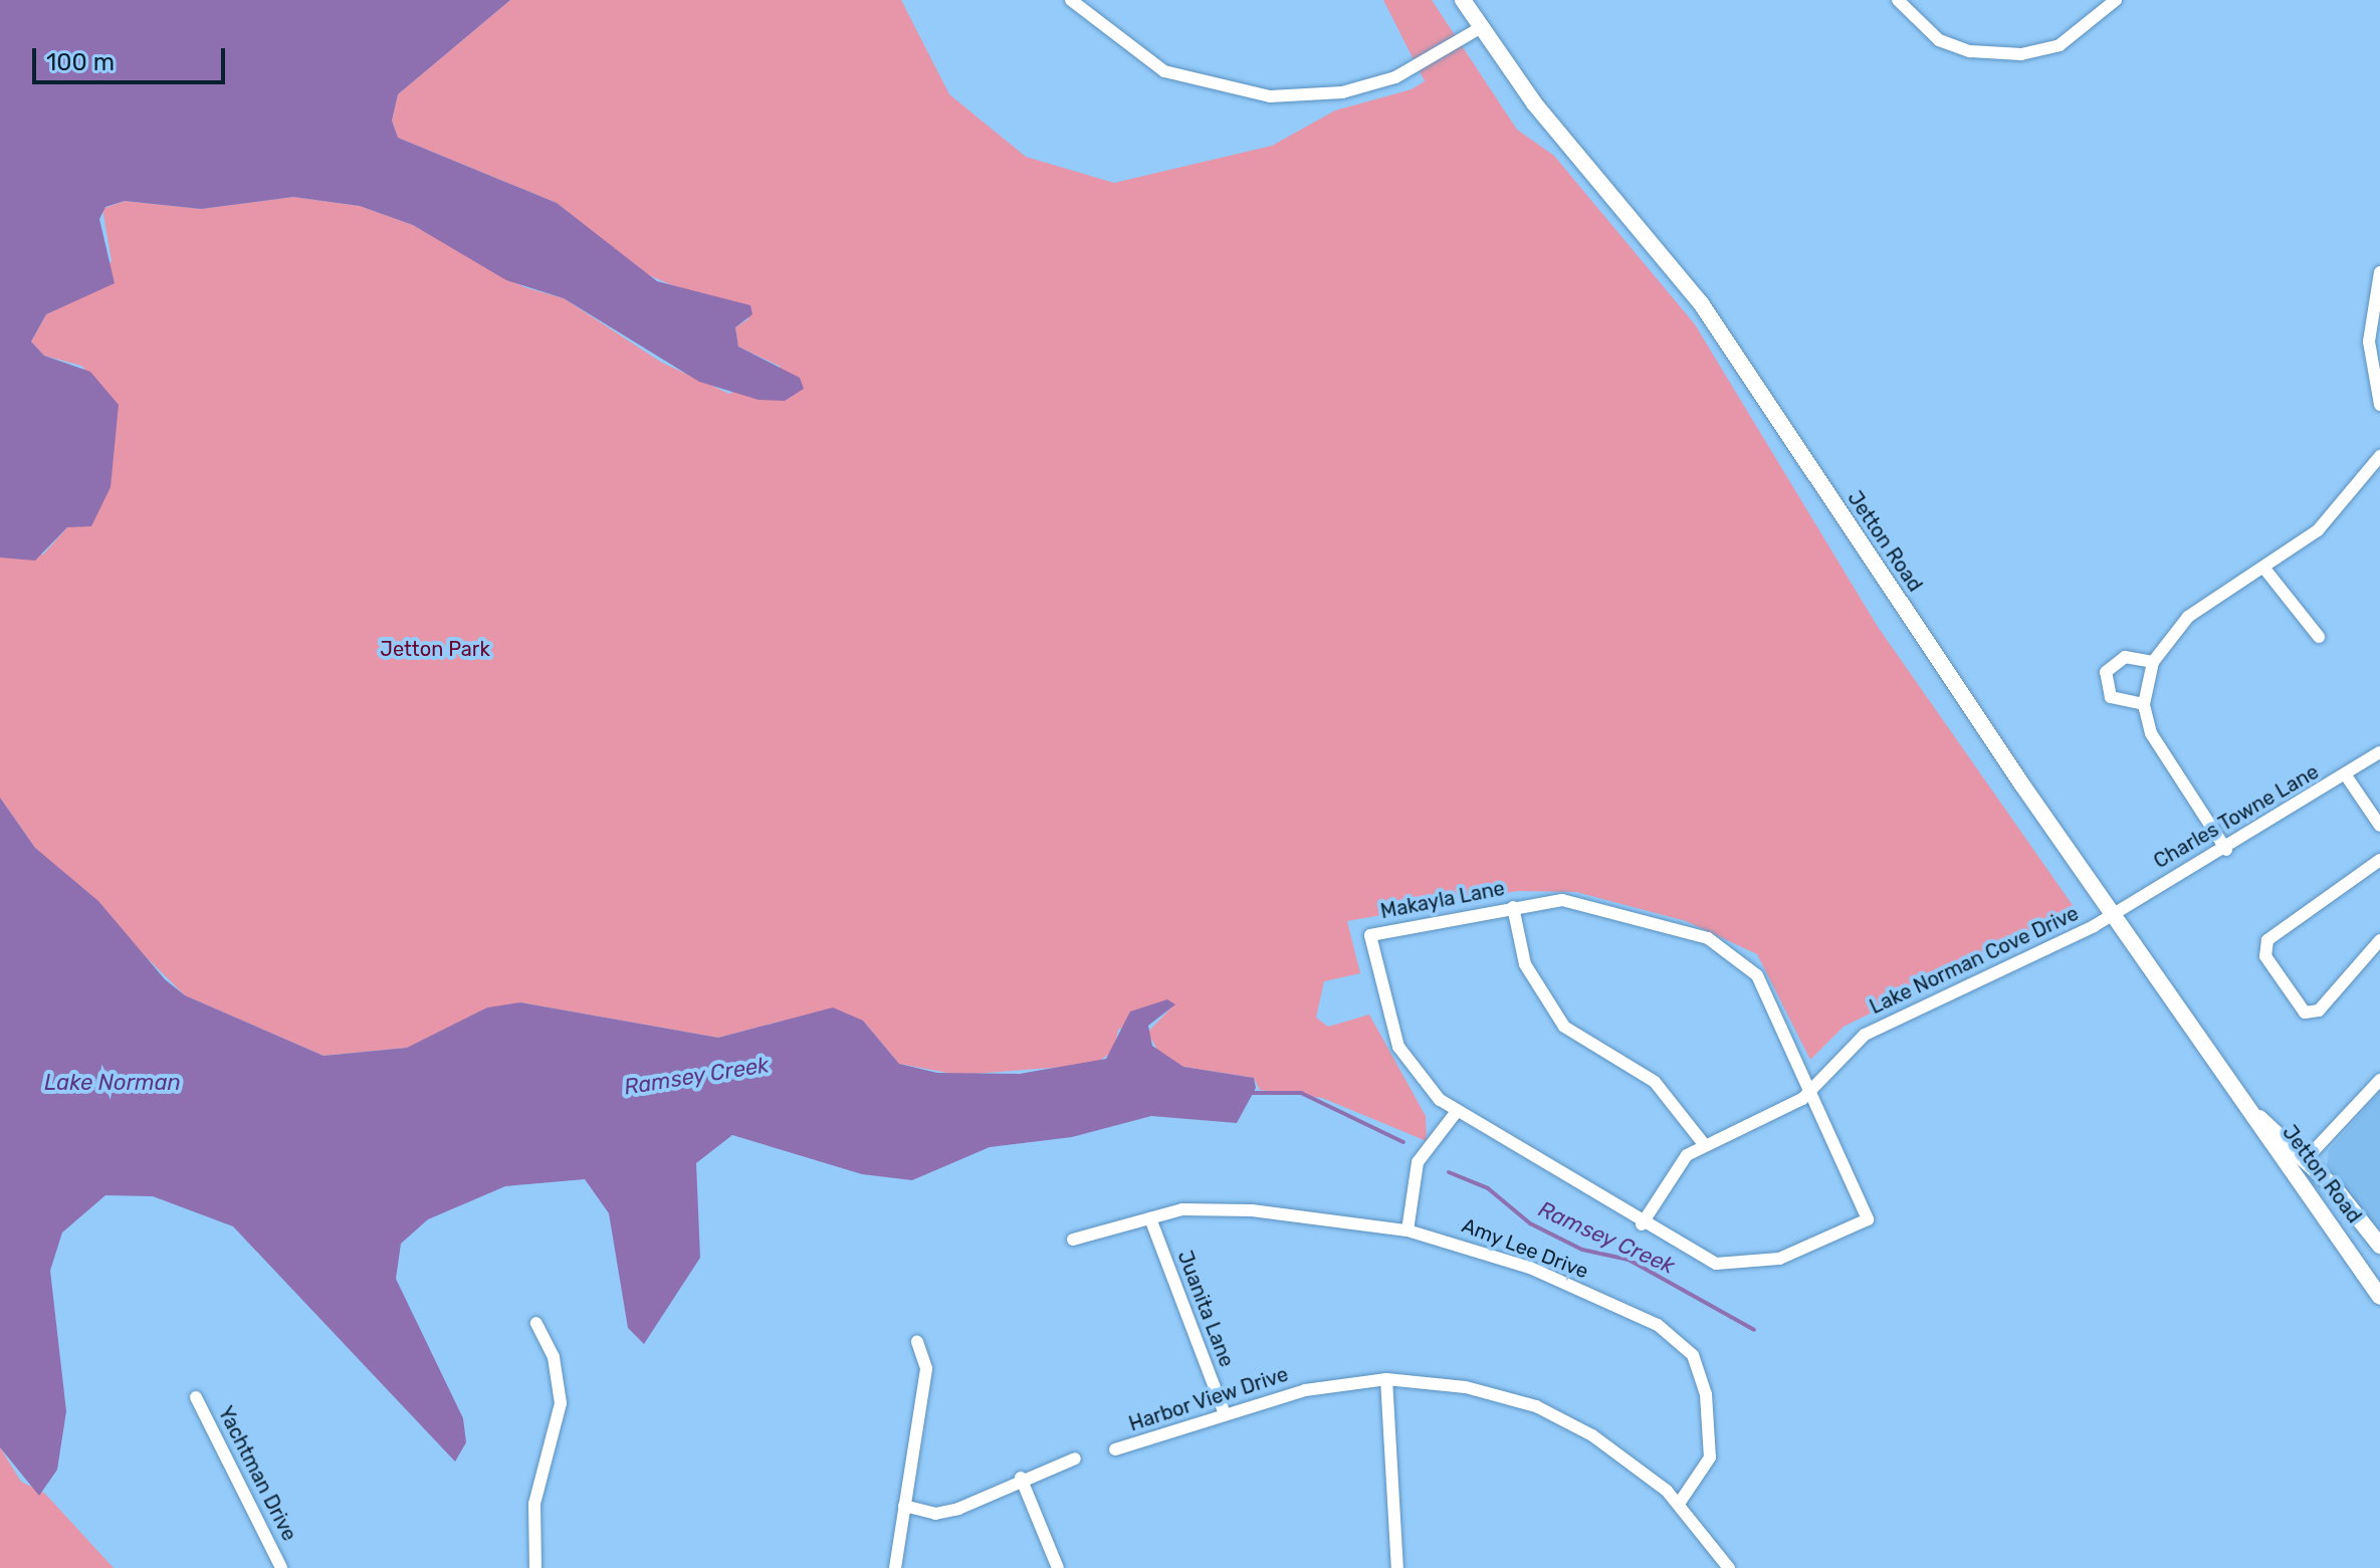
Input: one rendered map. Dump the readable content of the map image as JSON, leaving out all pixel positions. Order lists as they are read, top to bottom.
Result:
{
  "streets": {
    "street": [
      "Jetton Road",
      "Charles Towne Lane",
      "Makayla Lane",
      "Lake Norman Cove Drive",
      "Amy Lee Drive",
      "Juanita Lane",
      "Harbor View Drive",
      "Yachtman Drive"
    ]
  },
  "crossings": [
    ["Jetton Road", "Charles Towne Lane"],
    ["Jetton Road", "Lake Norman Cove Drive"],
    ["Charles Towne Lane", "Lake Norman Cove Drive"],
    ["Makayla Lane", "Lake Norman Cove Drive"],
    ["Amy Lee Drive", "Juanita Lane"],
    ["Amy Lee Drive", "Harbor View Drive"],
    ["Juanita Lane", "Harbor View Drive"]
  ],
  "water": ["Ramsey Creek", "Lake Norman"],
  "parks": ["Jetton Park"],
  "scale_bar": "100 m"
}
